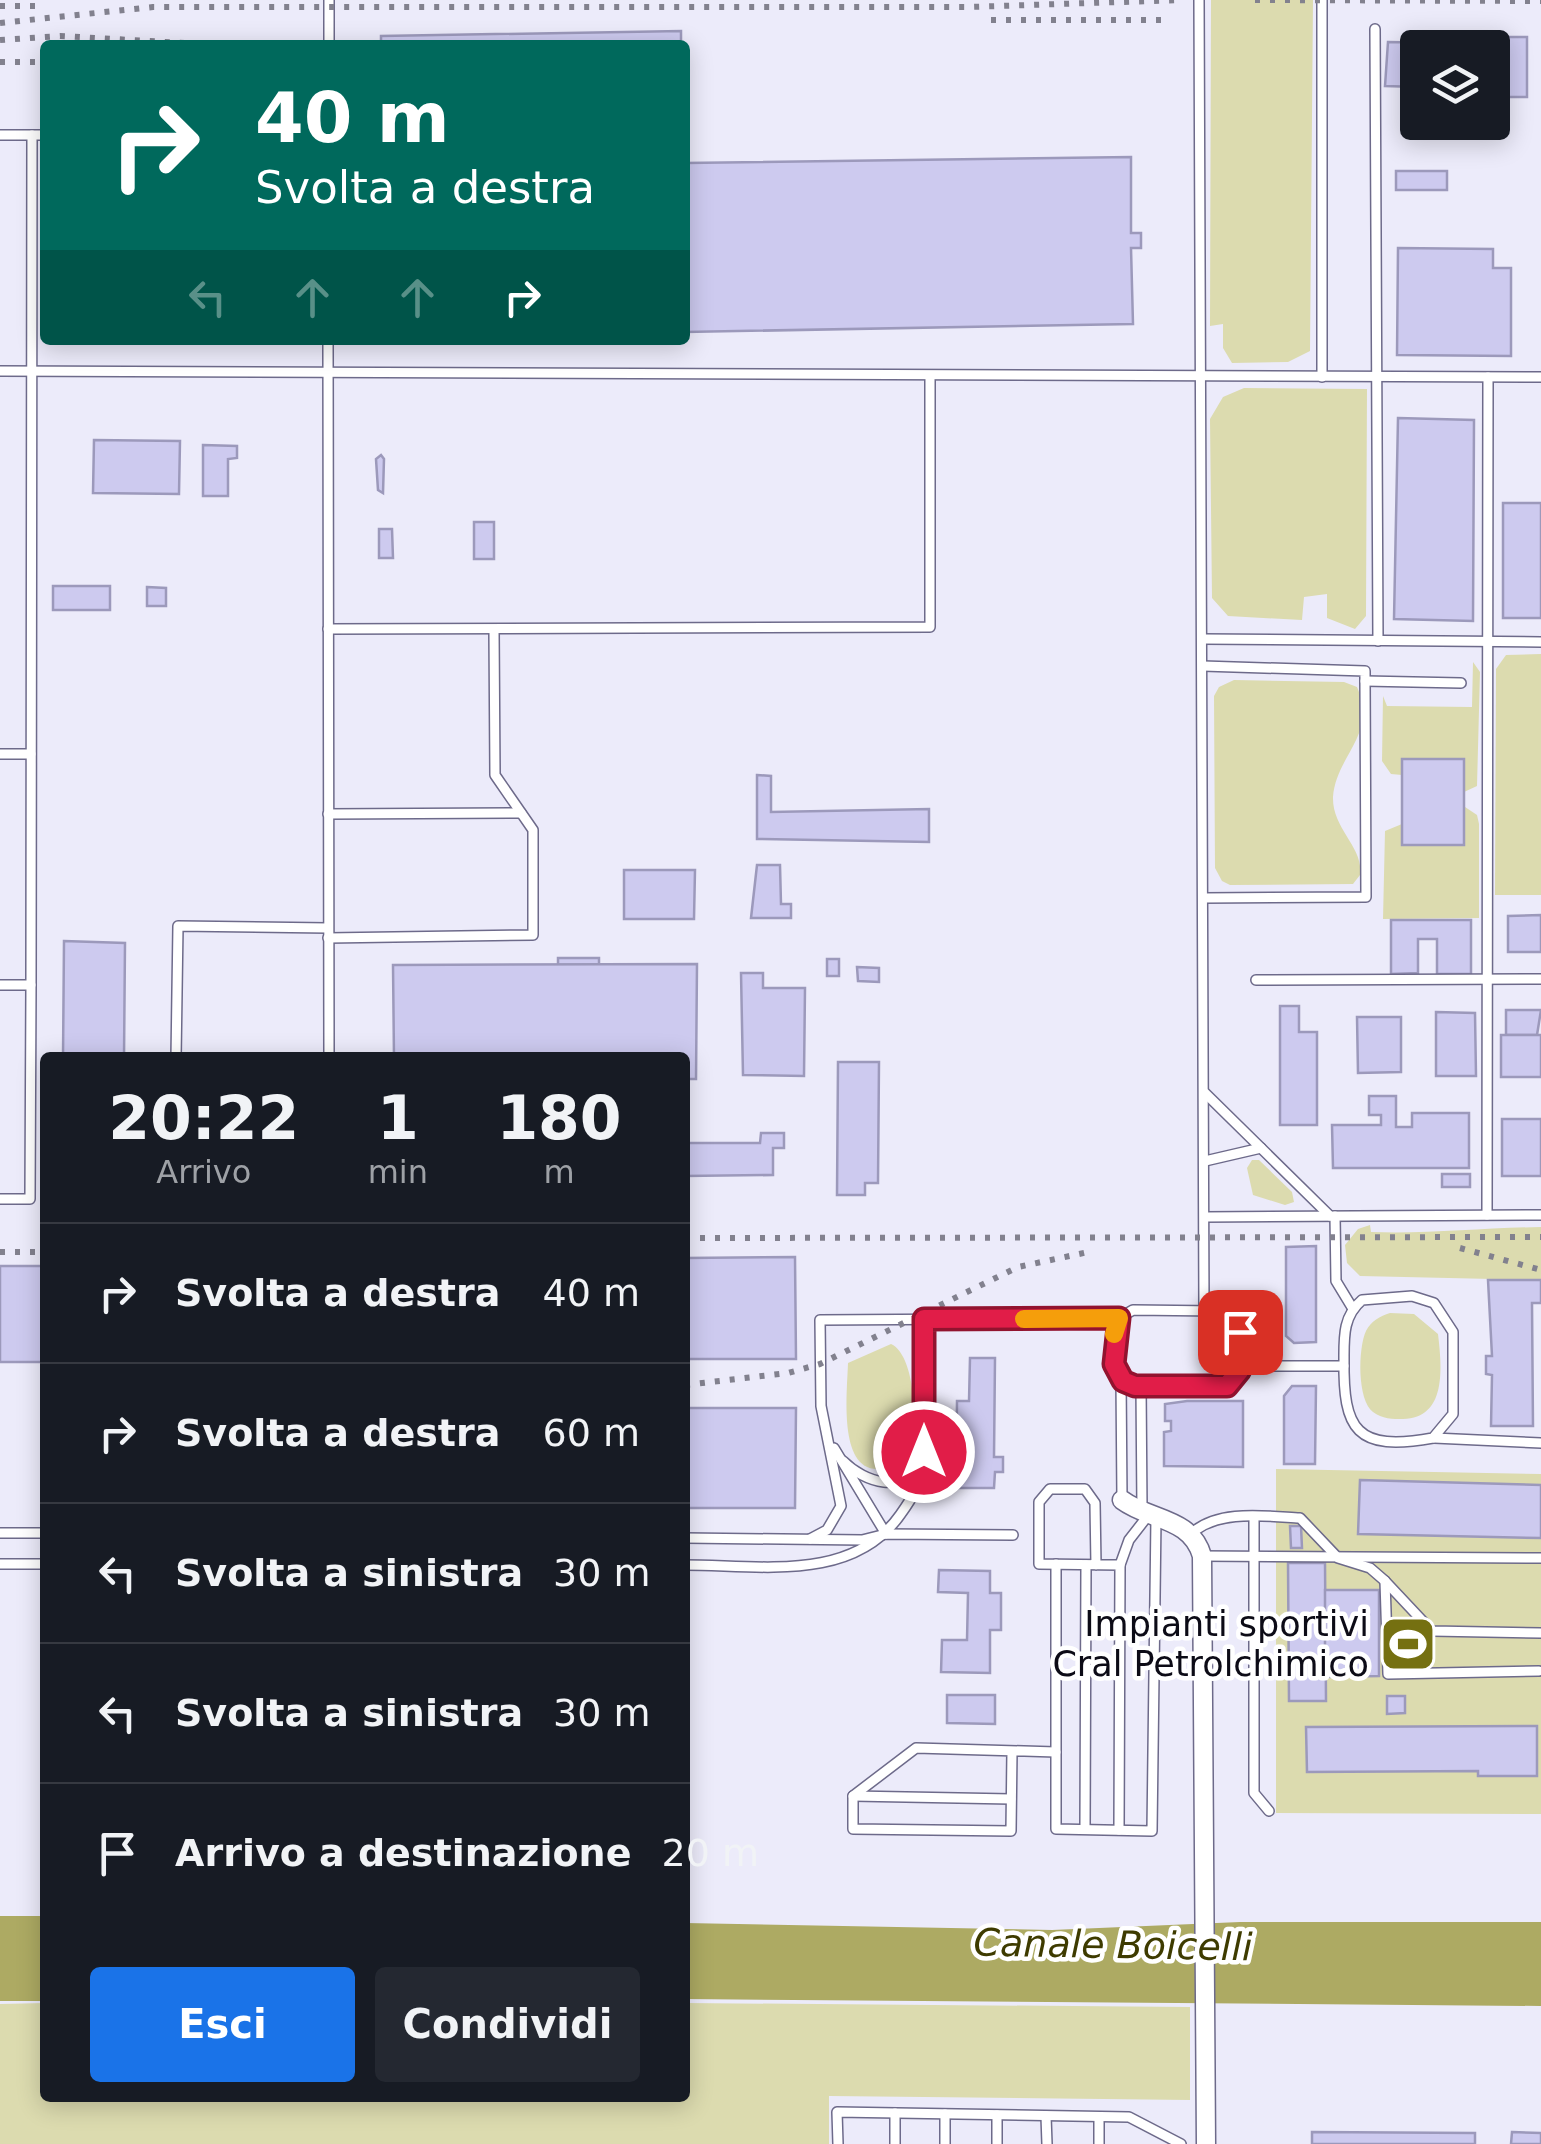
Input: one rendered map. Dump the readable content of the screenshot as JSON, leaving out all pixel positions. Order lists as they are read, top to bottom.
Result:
{
  "water": ["Canale Boicelli"],
  "places": {
    "sports": ["Impianti sportivi Cral Petrolchimico"]
  },
  "page": {
    "turn": ["40 m", "Svolta a destra"],
    "eta": [
      "20:22",
      "Arrivo",
      "1",
      "min",
      "180",
      "m"
    ],
    "list": [
      {
        "name": "Svolta a destra",
        "value": "40 m"
      },
      {
        "name": "Svolta a destra",
        "value": "60 m"
      },
      {
        "name": "Svolta a sinistra",
        "value": "30 m"
      },
      {
        "name": "Svolta a sinistra",
        "value": "30 m"
      },
      {
        "name": "Arrivo a destinazione",
        "value": "20 m"
      }
    ],
    "buttons": ["Esci", "Condividi"]
  }
}
